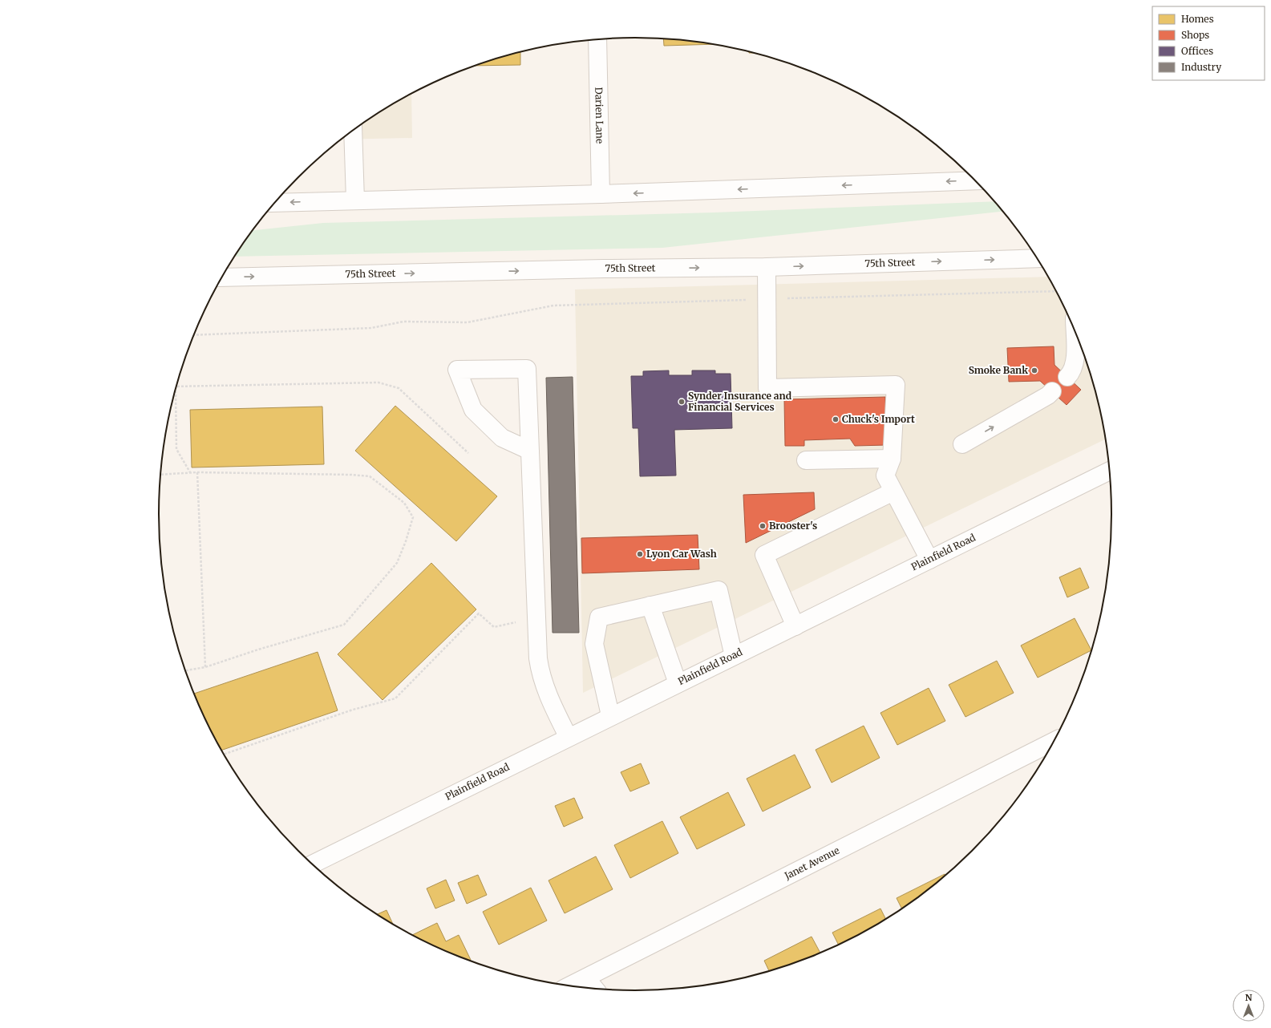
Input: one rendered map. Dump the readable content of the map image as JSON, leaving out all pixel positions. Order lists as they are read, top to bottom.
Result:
{
  "streets": {
    "main road": [
      "Darien Lane",
      "75th Street",
      "Plainfield Road",
      "Janet Avenue"
    ]
  },
  "places": [
    "Smoke Bank",
    "Synder Insurance and Financial Services",
    "Chuck's Import",
    "Brooster's",
    "Lyon Car Wash"
  ],
  "legend": [
    "Homes",
    "Shops",
    "Offices",
    "Industry"
  ],
  "north": "top"
}
